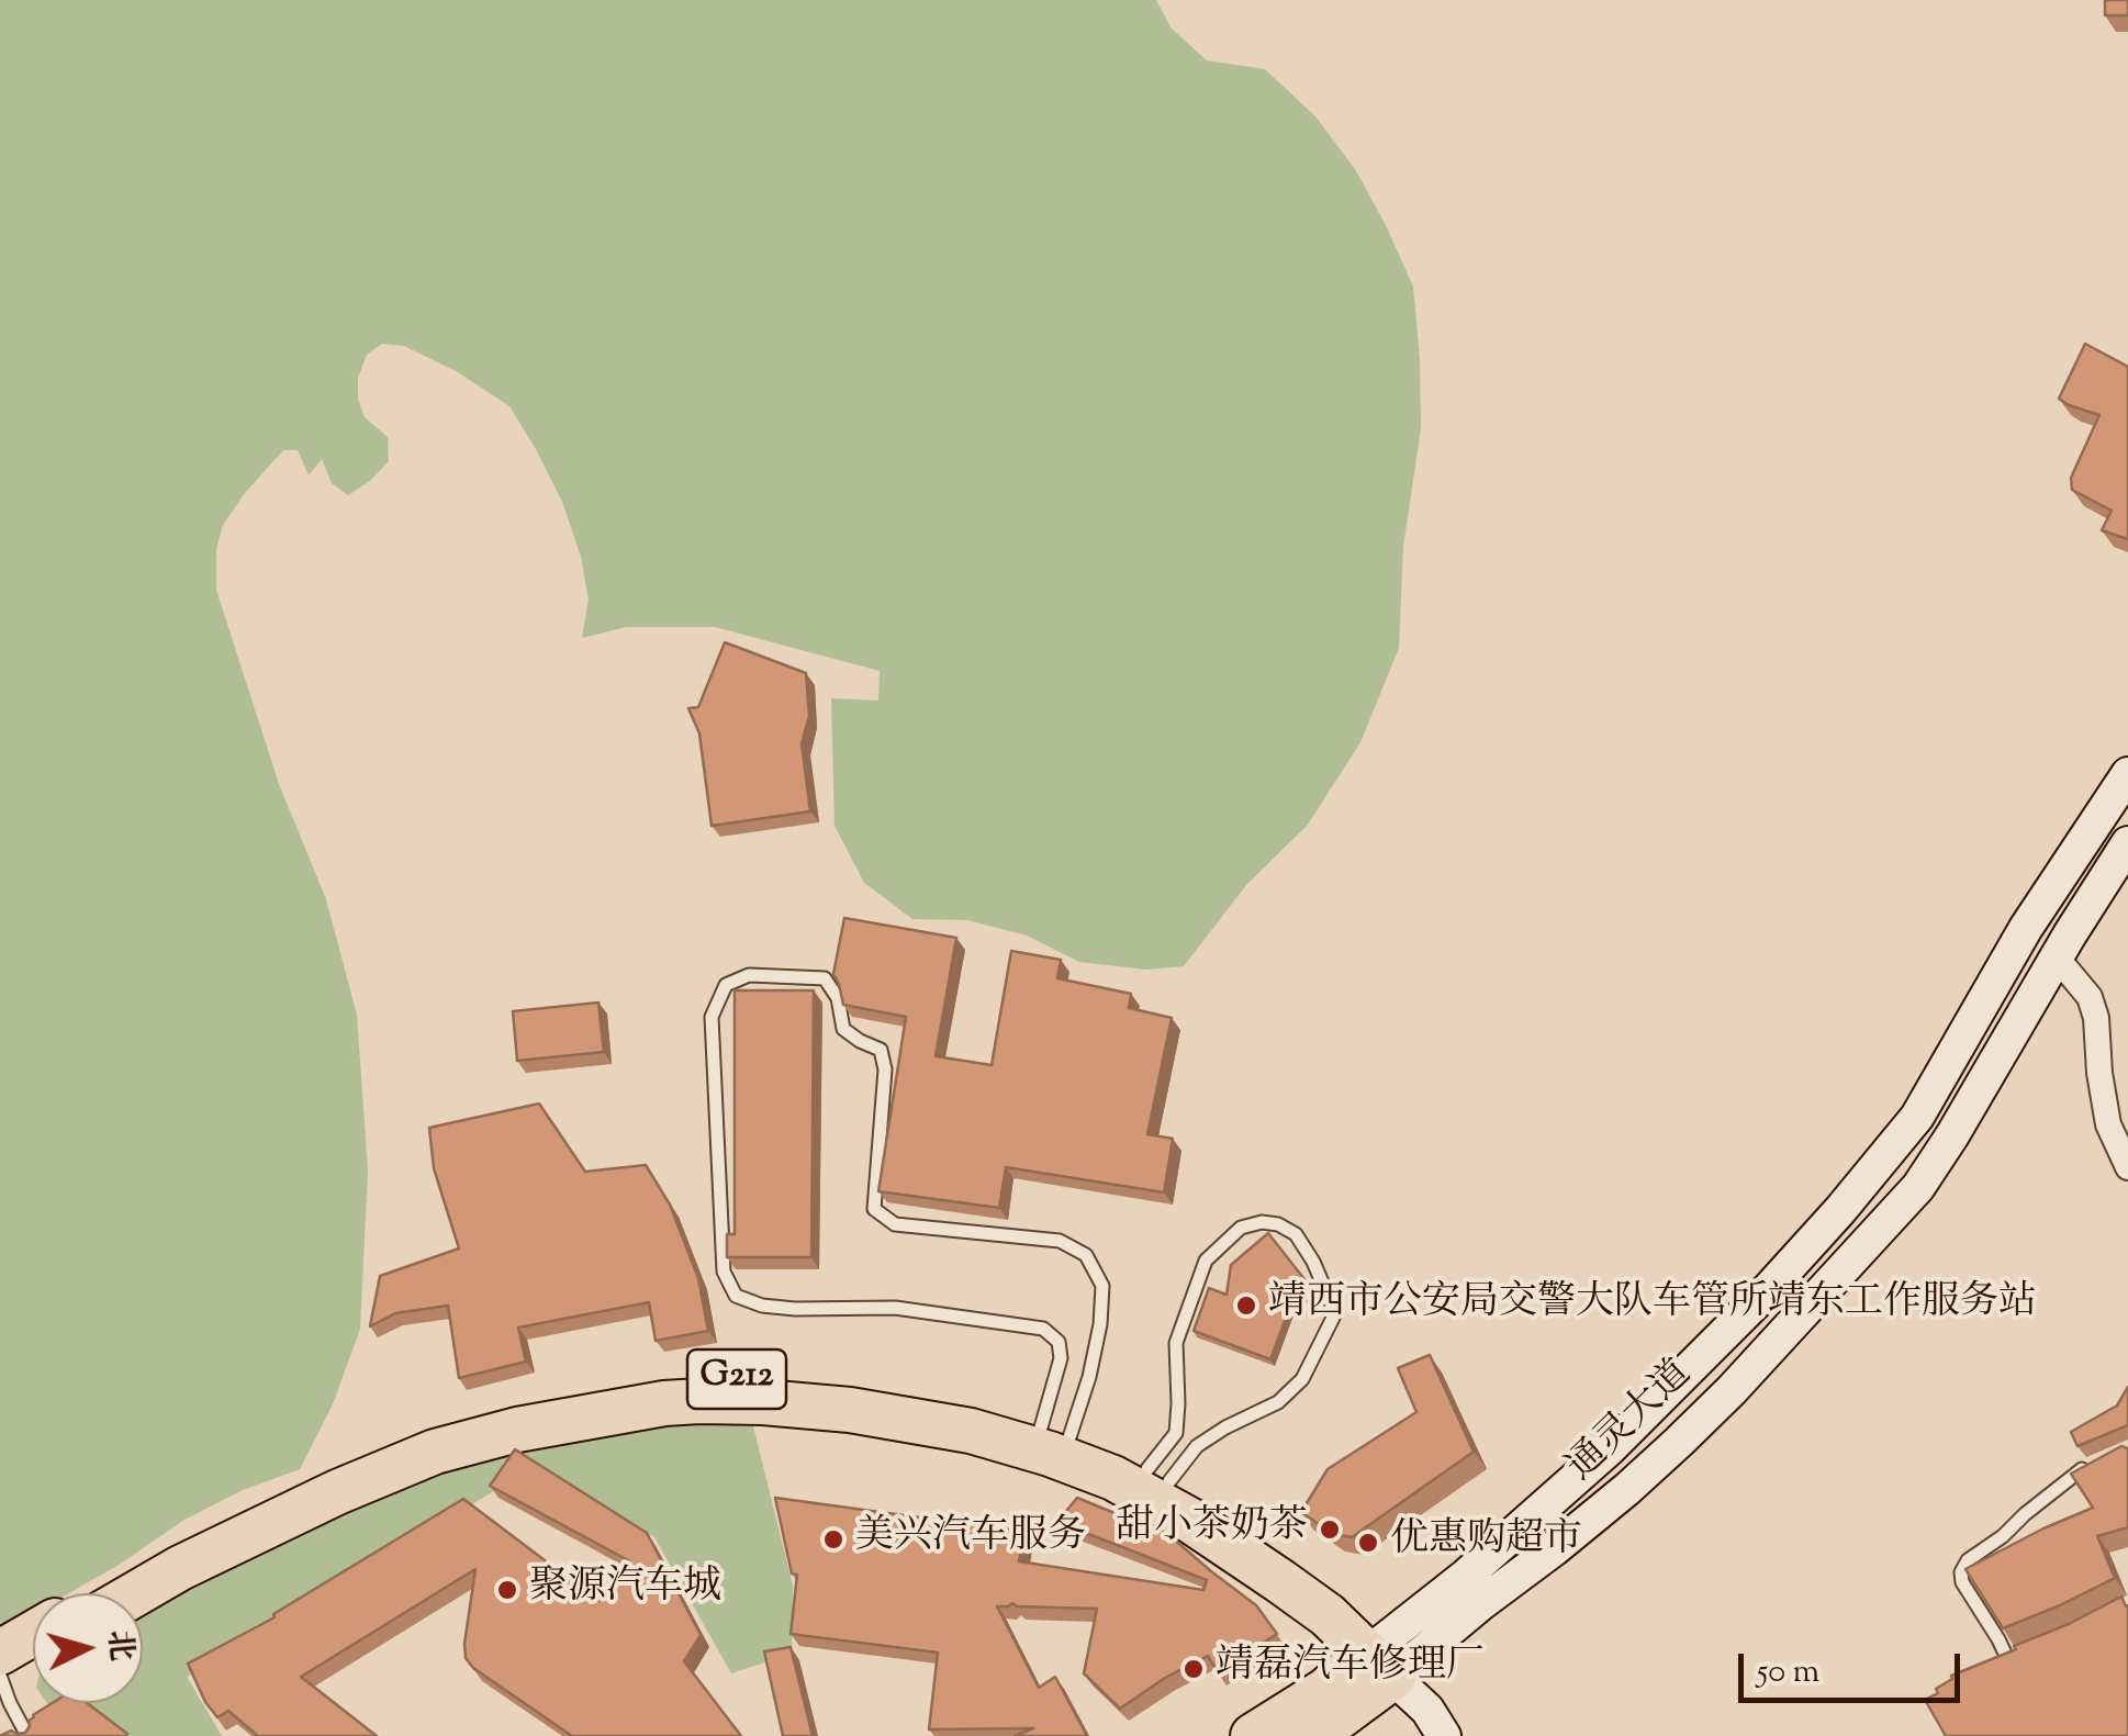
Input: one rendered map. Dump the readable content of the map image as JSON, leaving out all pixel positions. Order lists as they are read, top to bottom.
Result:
{
  "streets": {
    "highway": ["G212", "通灵大道"]
  },
  "crossings": [
    ["G212", "通灵大道"]
  ],
  "places": [
    "靖西市公安局交警大队车管所靖东工作服务站",
    "甜小茶奶茶",
    "美兴汽车服务",
    "优惠购超市",
    "聚源汽车城",
    "靖磊汽车修理厂"
  ],
  "scale_bar": "50 m",
  "north": "right"
}
